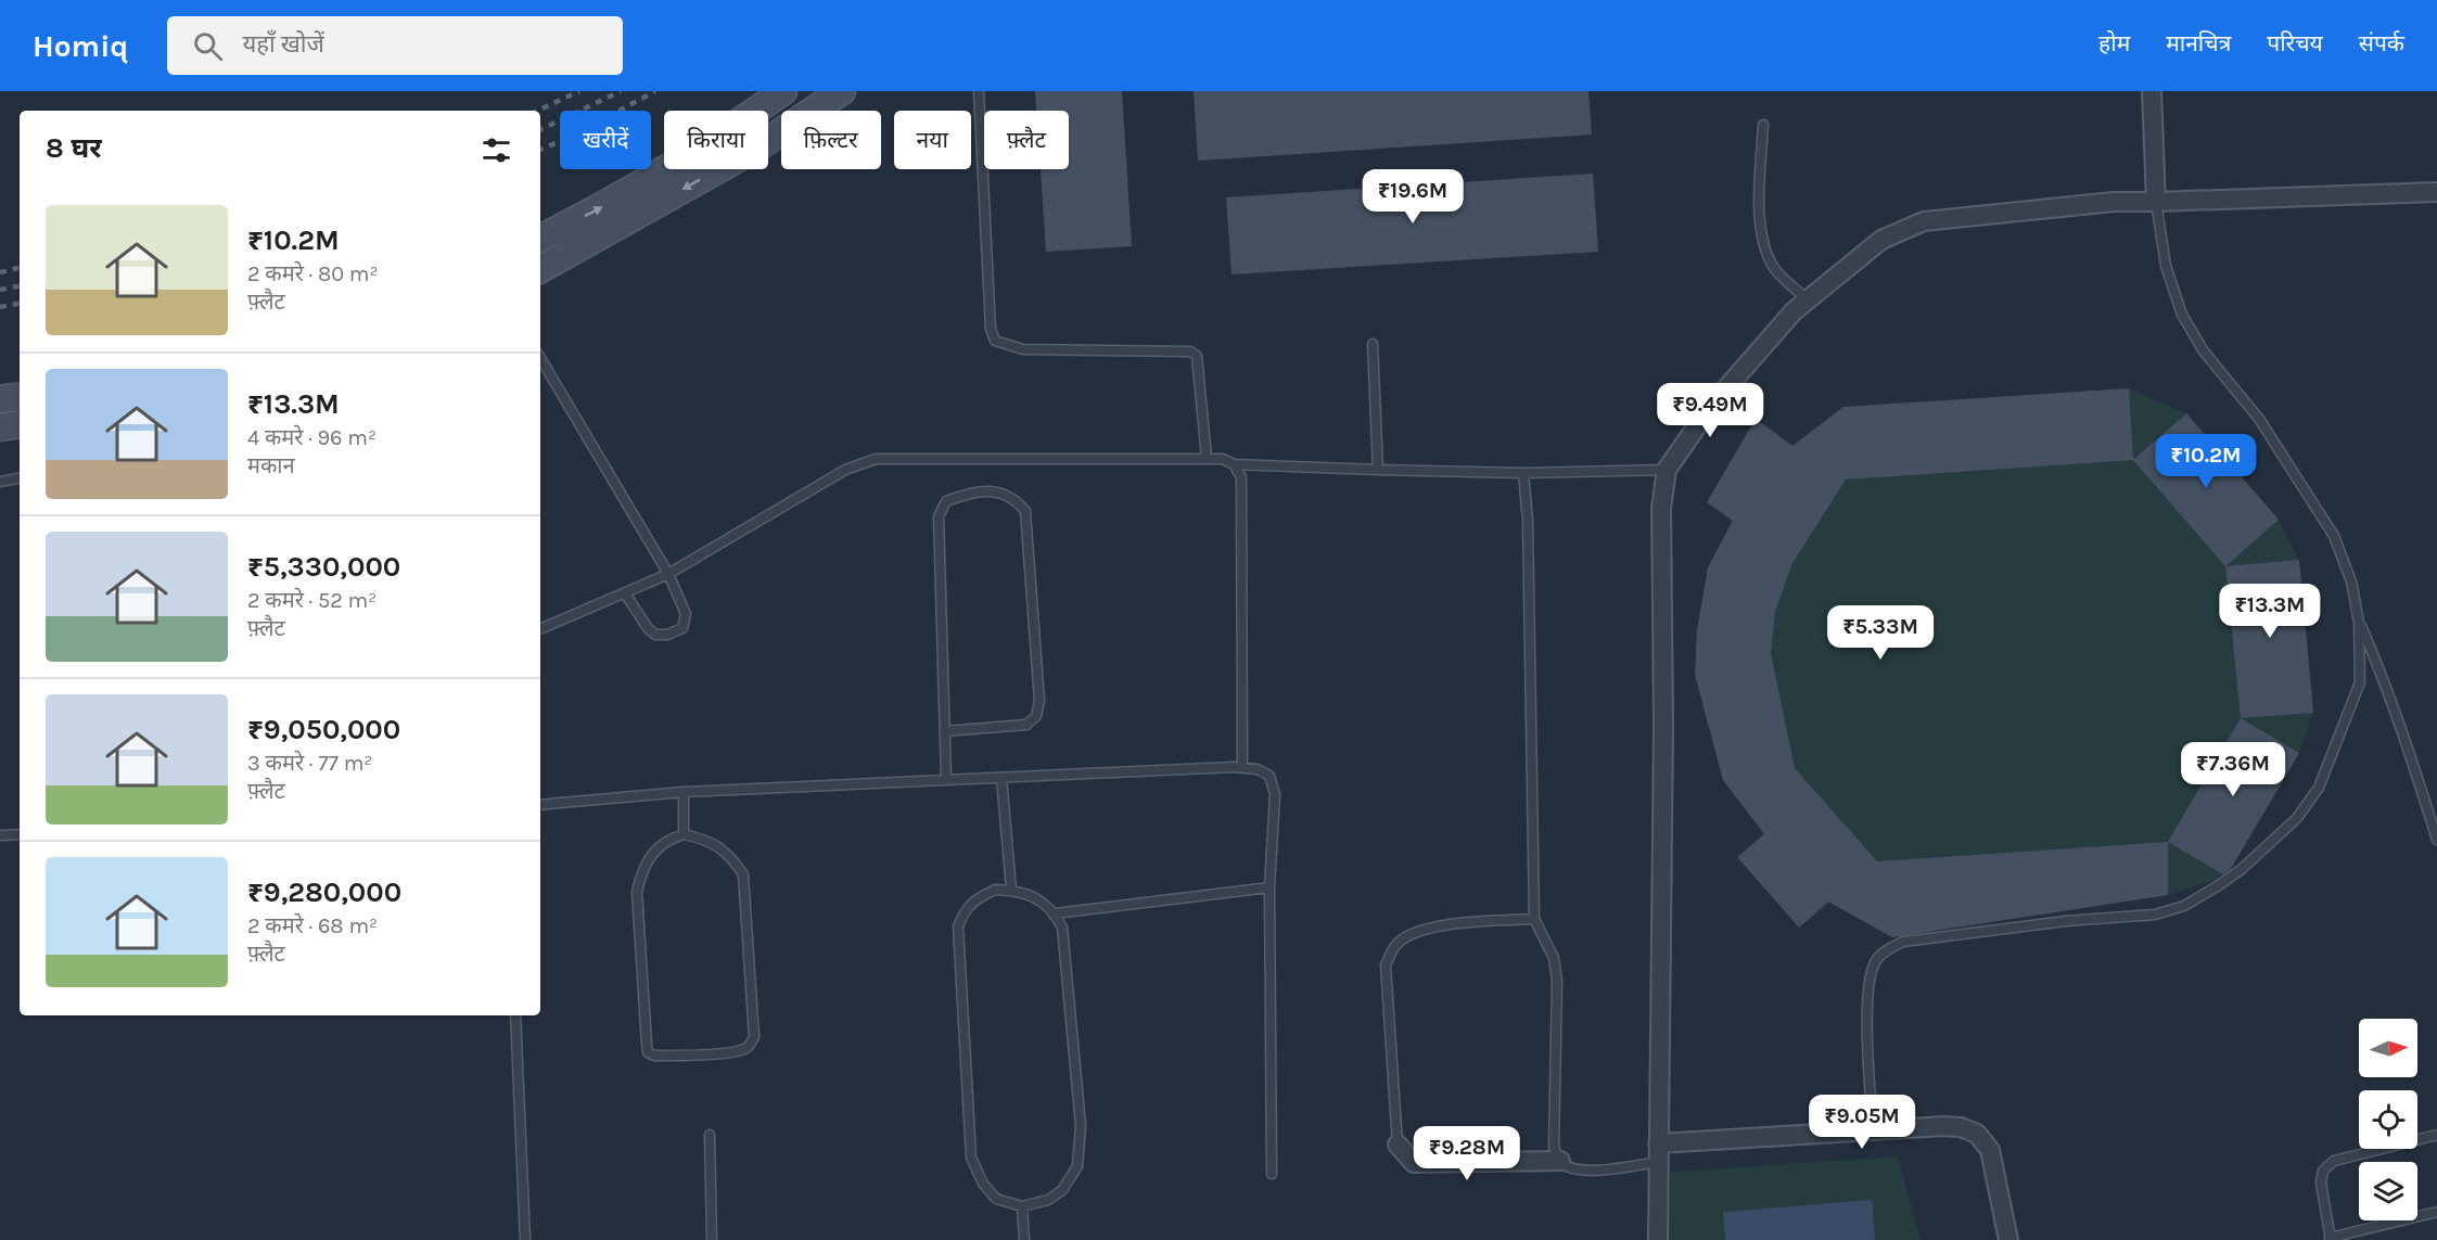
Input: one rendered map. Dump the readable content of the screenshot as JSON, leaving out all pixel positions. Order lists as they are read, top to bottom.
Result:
{
  "north": "right",
  "page": {
    "header": "Homiq",
    "search": "यहाँ खोजें",
    "nav": [
      "होम",
      "मानचित्र",
      "परिचय",
      "संपर्क"
    ],
    "chip": [
      "खरीदें",
      "किराया",
      "फ़िल्टर",
      "नया",
      "फ़्लैट"
    ],
    "heading": "8 घर",
    "price": [
      "₹19.6M",
      "₹9.49M",
      "₹10.2M",
      "₹13.3M",
      "₹5.33M",
      "₹7.36M",
      "₹9.05M",
      "₹9.28M"
    ],
    "list": [
      {
        "name": "₹10.2M",
        "note": "2 कमरे · 80 m² · फ़्लैट"
      },
      {
        "name": "₹13.3M",
        "note": "4 कमरे · 96 m² · मकान"
      },
      {
        "name": "₹5,330,000",
        "note": "2 कमरे · 52 m² · फ़्लैट"
      },
      {
        "name": "₹9,050,000",
        "note": "3 कमरे · 77 m² · फ़्लैट"
      },
      {
        "name": "₹9,280,000",
        "note": "2 कमरे · 68 m² · फ़्लैट"
      }
    ]
  }
}
